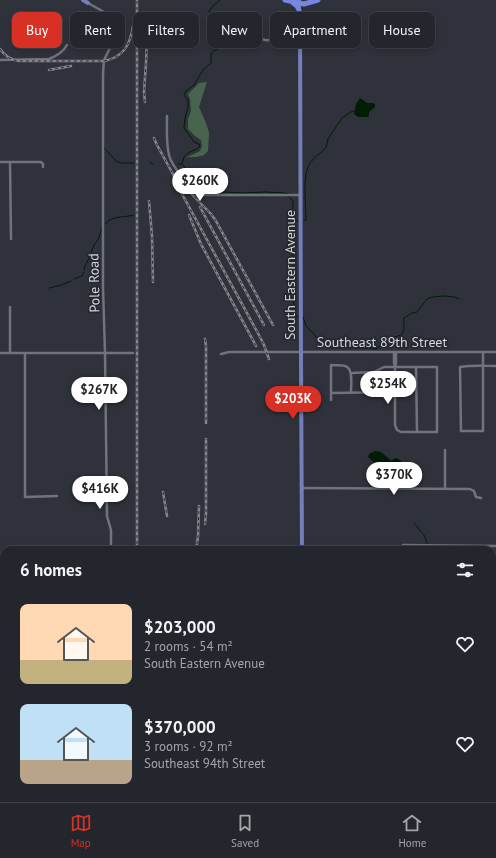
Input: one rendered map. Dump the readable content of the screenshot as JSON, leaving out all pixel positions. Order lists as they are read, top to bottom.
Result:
{
  "streets": {
    "main road": ["South Eastern Avenue"],
    "street": ["Pole Road", "Southeast 89th Street"]
  },
  "crossings": [
    ["South Eastern Avenue", "Southeast 89th Street"]
  ],
  "page": {
    "chip": [
      "Buy",
      "Rent",
      "Filters",
      "New",
      "Apartment",
      "House"
    ],
    "price": [
      "$260K",
      "$254K",
      "$267K",
      "$203K",
      "$370K",
      "$416K"
    ],
    "heading": "6 homes",
    "list": [
      {
        "name": "$203,000",
        "note": "2 rooms · 54 m² · South Eastern Avenue"
      },
      {
        "name": "$370,000",
        "note": "3 rooms · 92 m² · Southeast 94th Street"
      }
    ],
    "tabs": ["Map", "Saved", "Home"]
  }
}
